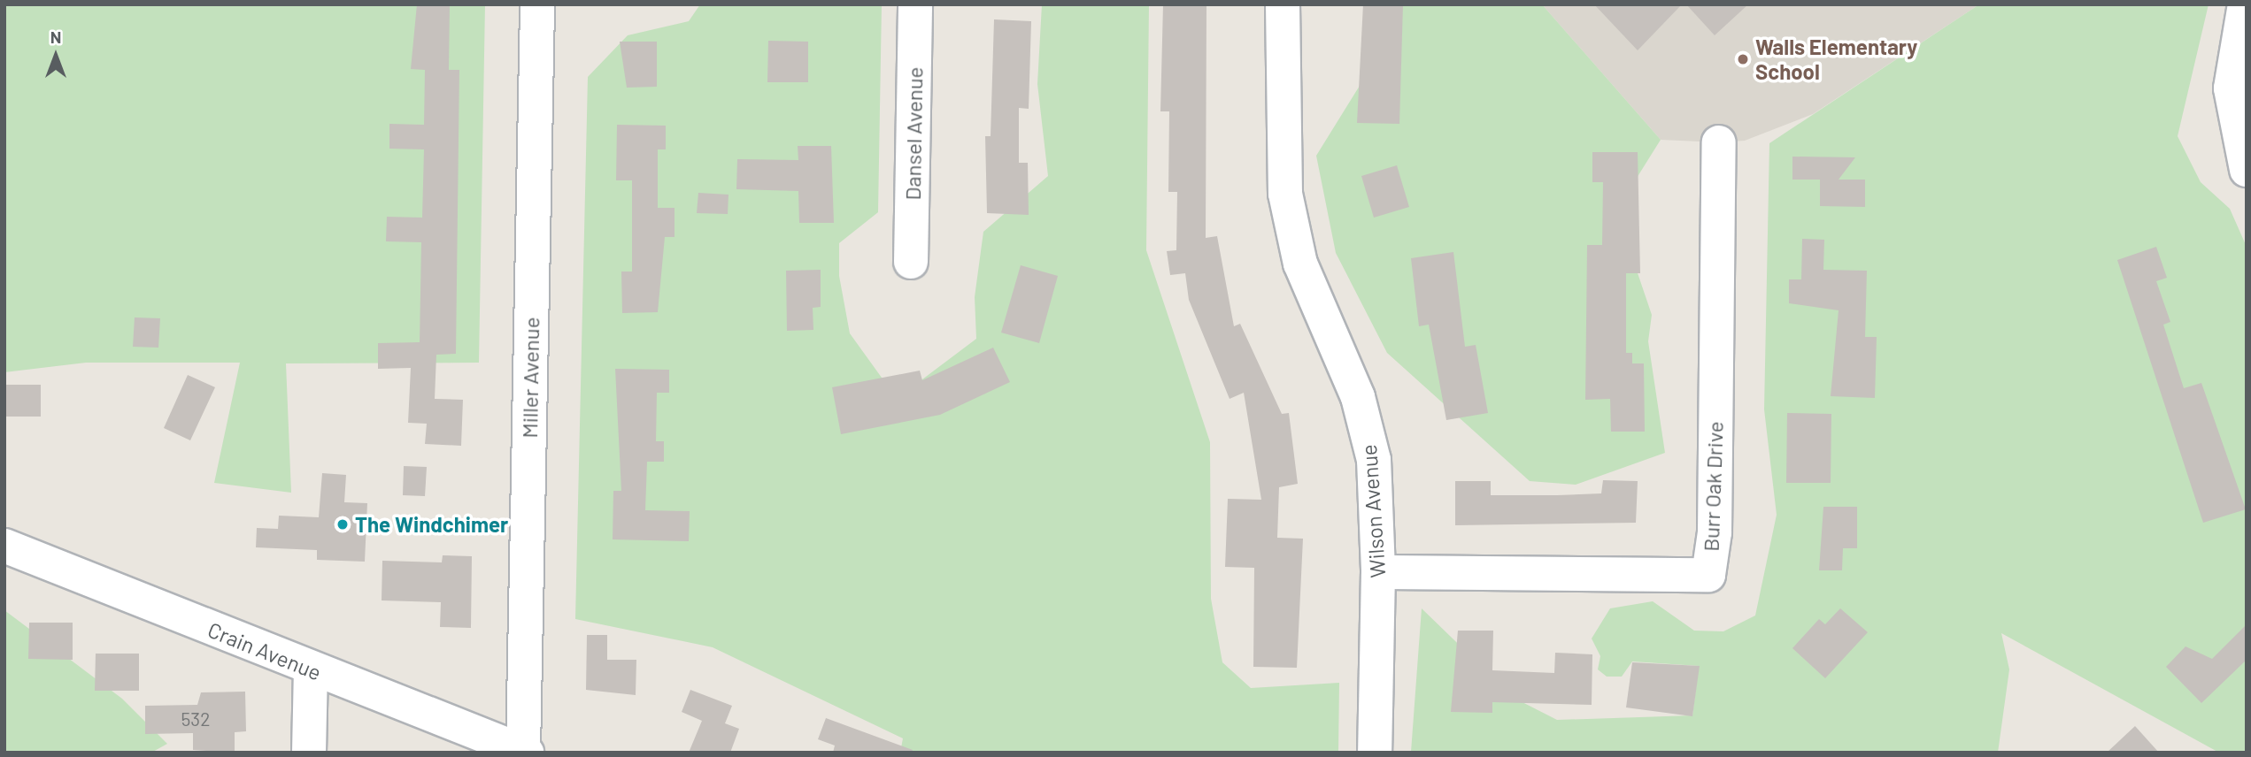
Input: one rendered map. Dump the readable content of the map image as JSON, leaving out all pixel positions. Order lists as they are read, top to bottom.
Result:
{
  "streets": {
    "street": [
      "Dansel Avenue",
      "Miller Avenue",
      "Burr Oak Drive",
      "Wilson Avenue",
      "Crain Avenue"
    ]
  },
  "crossings": [
    ["Miller Avenue", "Crain Avenue"],
    ["Burr Oak Drive", "Wilson Avenue"]
  ],
  "places": ["Walls Elementary School", "The Windchimer"],
  "house_numbers": ["532"],
  "north": "top"
}
